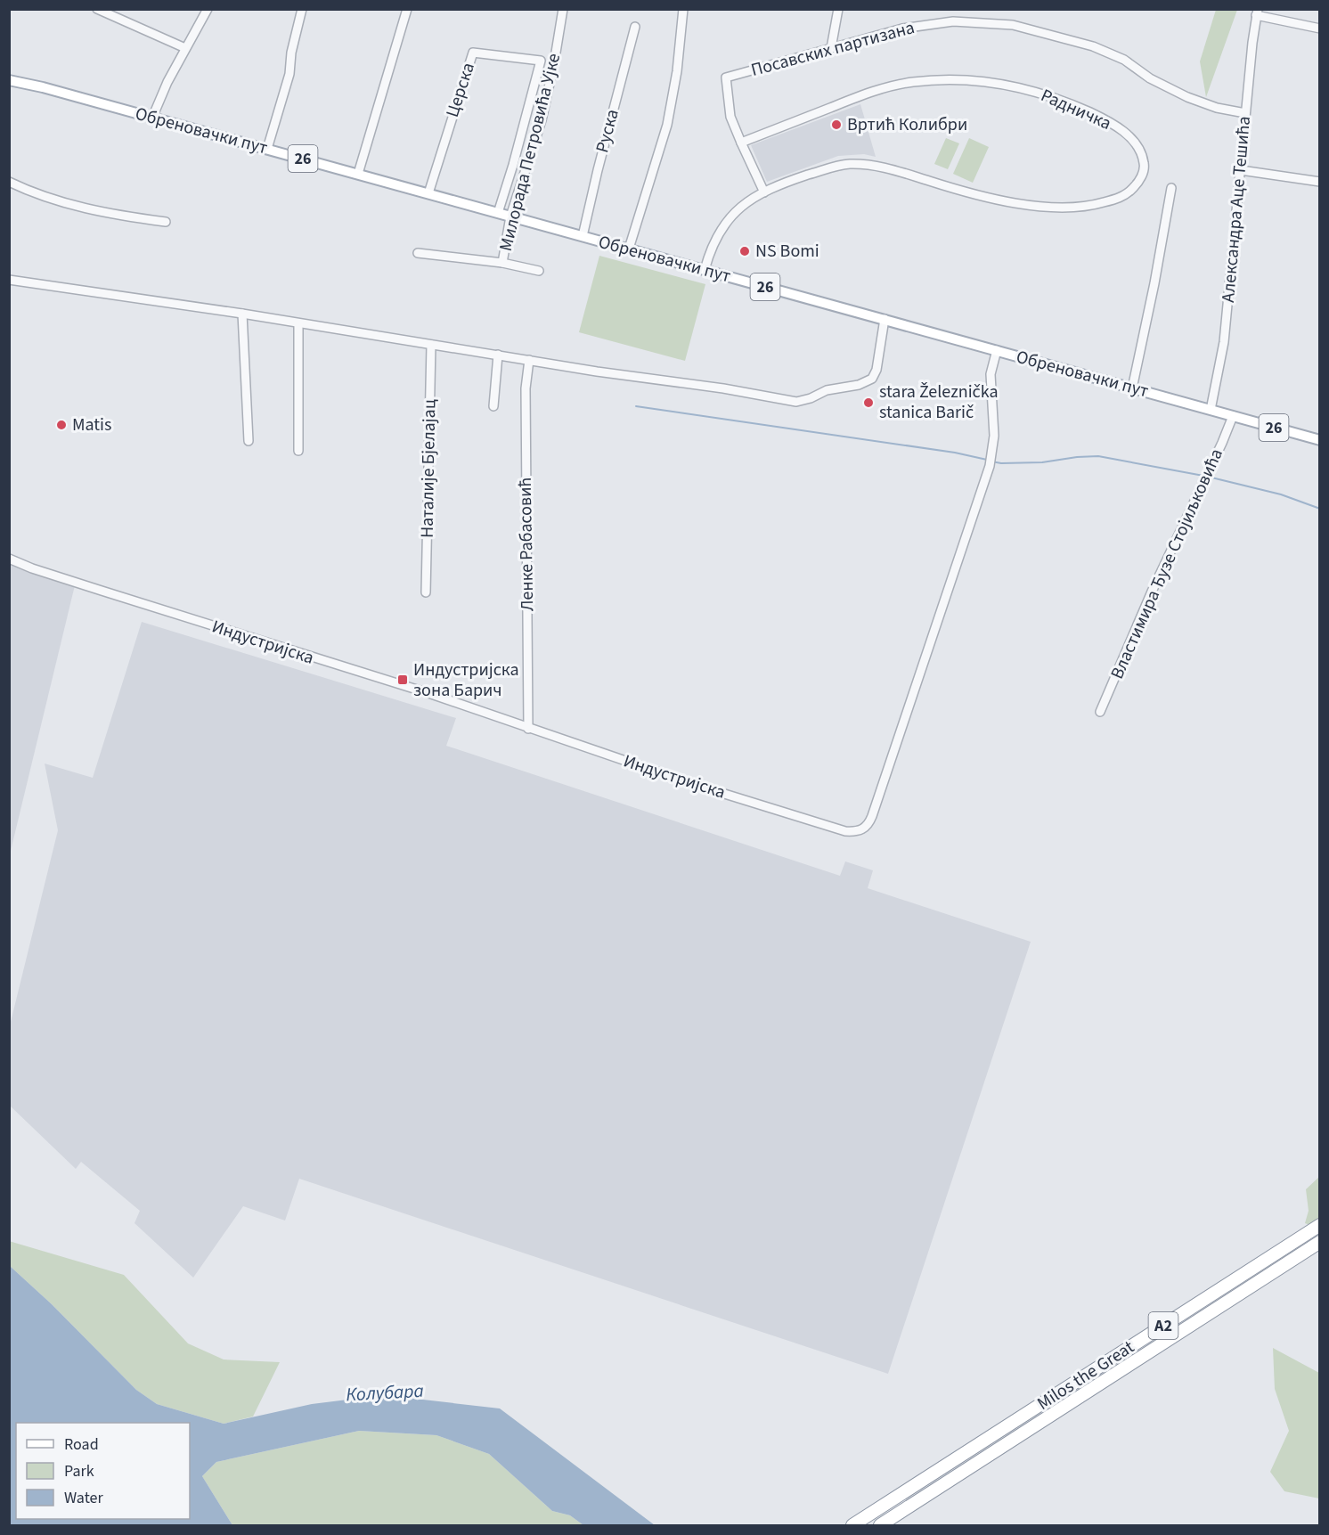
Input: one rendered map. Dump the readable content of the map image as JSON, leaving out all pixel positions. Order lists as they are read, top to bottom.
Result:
{
  "streets": {
    "highway": ["A2", "Milos the Great"],
    "main road": ["Обреновачки пут", "26"],
    "street": [
      "Посавских партизана",
      "Церска",
      "Радничка",
      "Руска",
      "Милорада Петровића Ујке",
      "Александра Аце Тешића",
      "Наталије Бјелајац",
      "Ленке Рабасовић",
      "Властимира Ђузе Стојиљковића",
      "Индустријска"
    ]
  },
  "crossings": [
    ["Посавских партизана", "Радничка"],
    ["Посавских партизана", "Александра Аце Тешића"],
    ["Церска", "Обреновачки пут"],
    ["Радничка", "Обреновачки пут"],
    ["Обреновачки пут", "Руска"],
    ["Обреновачки пут", "Милорада Петровића Ујке"],
    ["Обреновачки пут", "Александра Аце Тешића"],
    ["Обреновачки пут", "Властимира Ђузе Стојиљковића"],
    ["Обреновачки пут", "Индустријска"],
    ["Ленке Рабасовић", "Индустријска"]
  ],
  "water": ["Колубара"],
  "places": {
    "other": [
      "Вртић Колибри",
      "NS Bomi",
      "stara Železnička stanica Barič",
      "Matis"
    ],
    "transit": ["Индустријска зона Барич"]
  },
  "legend": ["Road", "Park", "Water"]
}
